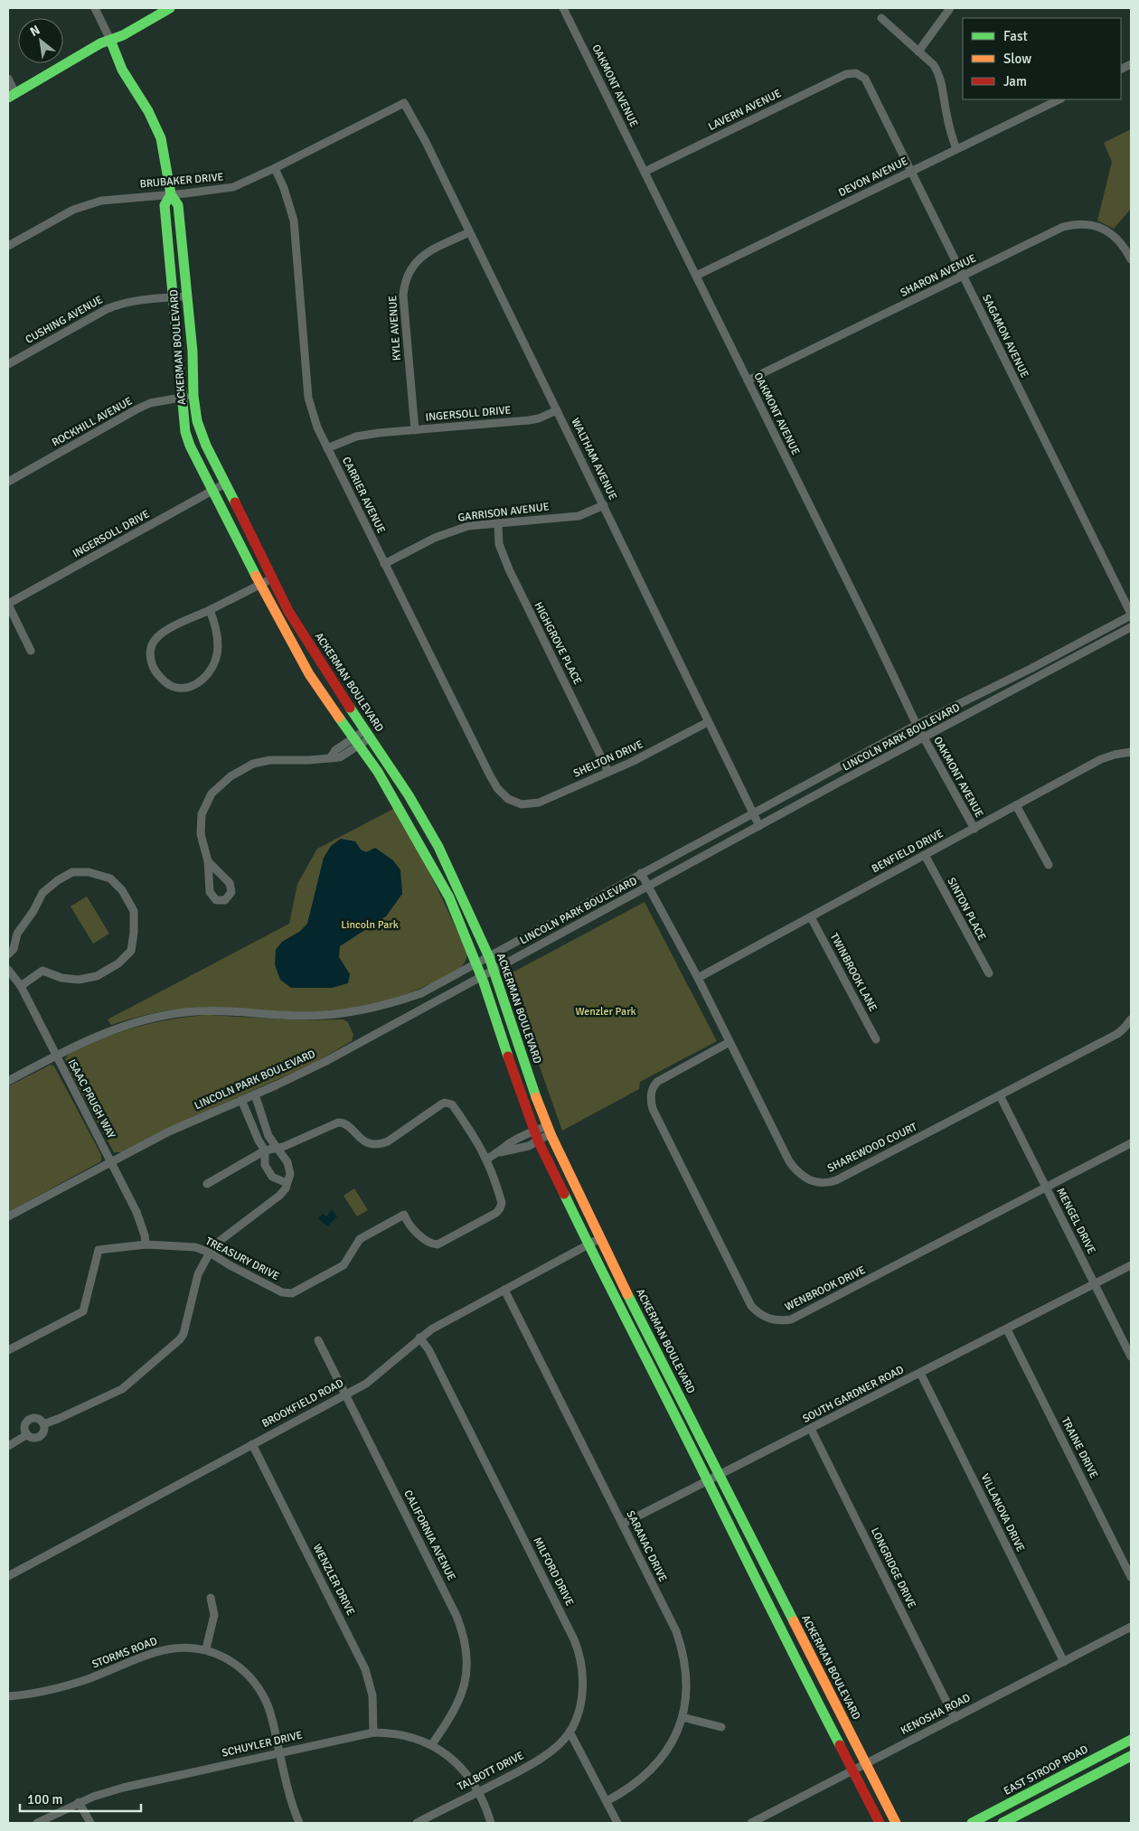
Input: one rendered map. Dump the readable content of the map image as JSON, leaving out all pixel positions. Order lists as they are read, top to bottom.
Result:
{
  "streets": {
    "street": [
      "OAKMONT AVENUE",
      "LAVERN AVENUE",
      "DEVON AVENUE",
      "BRUBAKER DRIVE",
      "SHARON AVENUE",
      "CUSHING AVENUE",
      "KYLE AVENUE",
      "SAGAMON AVENUE",
      "ACKERMAN BOULEVARD",
      "INGERSOLL DRIVE",
      "ROCKHILL AVENUE",
      "WALTHAM AVENUE",
      "CARRIER AVENUE",
      "GARRISON AVENUE",
      "HIGHGROVE PLACE",
      "LINCOLN PARK BOULEVARD",
      "SHELTON DRIVE",
      "BENFIELD DRIVE",
      "SINTON PLACE",
      "TWINBROOK LANE",
      "ISAAC PRUGH WAY",
      "SHAREWOOD COURT",
      "MENGEL DRIVE",
      "TREASURY DRIVE",
      "WENBROOK DRIVE",
      "SOUTH GARDNER ROAD",
      "BROOKFIELD ROAD",
      "TRAINE DRIVE",
      "VILLANOVA DRIVE",
      "CALIFORNIA AVENUE",
      "SARANAC DRIVE",
      "LONGRIDGE DRIVE",
      "MILFORD DRIVE",
      "WENZLER DRIVE",
      "STORMS ROAD",
      "KENOSHA ROAD",
      "SCHUYLER DRIVE",
      "EAST STROOP ROAD",
      "TALBOTT DRIVE"
    ]
  },
  "crossings": [
    ["OAKMONT AVENUE", "LAVERN AVENUE"],
    ["OAKMONT AVENUE", "DEVON AVENUE"],
    ["OAKMONT AVENUE", "SHARON AVENUE"],
    ["OAKMONT AVENUE", "LINCOLN PARK BOULEVARD"],
    ["OAKMONT AVENUE", "BENFIELD DRIVE"],
    ["LAVERN AVENUE", "SAGAMON AVENUE"],
    ["DEVON AVENUE", "SAGAMON AVENUE"],
    ["BRUBAKER DRIVE", "ACKERMAN BOULEVARD"],
    ["BRUBAKER DRIVE", "WALTHAM AVENUE"],
    ["BRUBAKER DRIVE", "CARRIER AVENUE"],
    ["SHARON AVENUE", "SAGAMON AVENUE"],
    ["CUSHING AVENUE", "ACKERMAN BOULEVARD"],
    ["KYLE AVENUE", "INGERSOLL DRIVE"],
    ["KYLE AVENUE", "WALTHAM AVENUE"],
    ["SAGAMON AVENUE", "LINCOLN PARK BOULEVARD"],
    ["ACKERMAN BOULEVARD", "INGERSOLL DRIVE"],
    ["ACKERMAN BOULEVARD", "ROCKHILL AVENUE"],
    ["ACKERMAN BOULEVARD", "LINCOLN PARK BOULEVARD"],
    ["ACKERMAN BOULEVARD", "SOUTH GARDNER ROAD"],
    ["ACKERMAN BOULEVARD", "BROOKFIELD ROAD"],
    ["ACKERMAN BOULEVARD", "KENOSHA ROAD"],
    ["INGERSOLL DRIVE", "WALTHAM AVENUE"],
    ["INGERSOLL DRIVE", "CARRIER AVENUE"],
    ["WALTHAM AVENUE", "GARRISON AVENUE"],
    ["WALTHAM AVENUE", "LINCOLN PARK BOULEVARD"],
    ["WALTHAM AVENUE", "SHELTON DRIVE"],
    ["CARRIER AVENUE", "GARRISON AVENUE"],
    ["CARRIER AVENUE", "SHELTON DRIVE"],
    ["GARRISON AVENUE", "HIGHGROVE PLACE"],
    ["HIGHGROVE PLACE", "SHELTON DRIVE"],
    ["LINCOLN PARK BOULEVARD", "ISAAC PRUGH WAY"],
    ["LINCOLN PARK BOULEVARD", "SHAREWOOD COURT"],
    ["BENFIELD DRIVE", "SINTON PLACE"],
    ["BENFIELD DRIVE", "TWINBROOK LANE"],
    ["BENFIELD DRIVE", "SHAREWOOD COURT"],
    ["ISAAC PRUGH WAY", "TREASURY DRIVE"],
    ["SHAREWOOD COURT", "MENGEL DRIVE"],
    ["SHAREWOOD COURT", "WENBROOK DRIVE"],
    ["MENGEL DRIVE", "WENBROOK DRIVE"],
    ["MENGEL DRIVE", "SOUTH GARDNER ROAD"],
    ["SOUTH GARDNER ROAD", "TRAINE DRIVE"],
    ["SOUTH GARDNER ROAD", "VILLANOVA DRIVE"],
    ["SOUTH GARDNER ROAD", "SARANAC DRIVE"],
    ["SOUTH GARDNER ROAD", "LONGRIDGE DRIVE"],
    ["BROOKFIELD ROAD", "CALIFORNIA AVENUE"],
    ["BROOKFIELD ROAD", "SARANAC DRIVE"],
    ["BROOKFIELD ROAD", "MILFORD DRIVE"],
    ["BROOKFIELD ROAD", "WENZLER DRIVE"],
    ["VILLANOVA DRIVE", "KENOSHA ROAD"],
    ["CALIFORNIA AVENUE", "SCHUYLER DRIVE"],
    ["LONGRIDGE DRIVE", "KENOSHA ROAD"],
    ["MILFORD DRIVE", "TALBOTT DRIVE"],
    ["WENZLER DRIVE", "SCHUYLER DRIVE"],
    ["STORMS ROAD", "SCHUYLER DRIVE"],
    ["SCHUYLER DRIVE", "TALBOTT DRIVE"]
  ],
  "parks": ["Lincoln Park", "Wenzler Park"],
  "legend": ["Fast", "Slow", "Jam"],
  "scale_bar": "100 m",
  "north": "top left"
}
